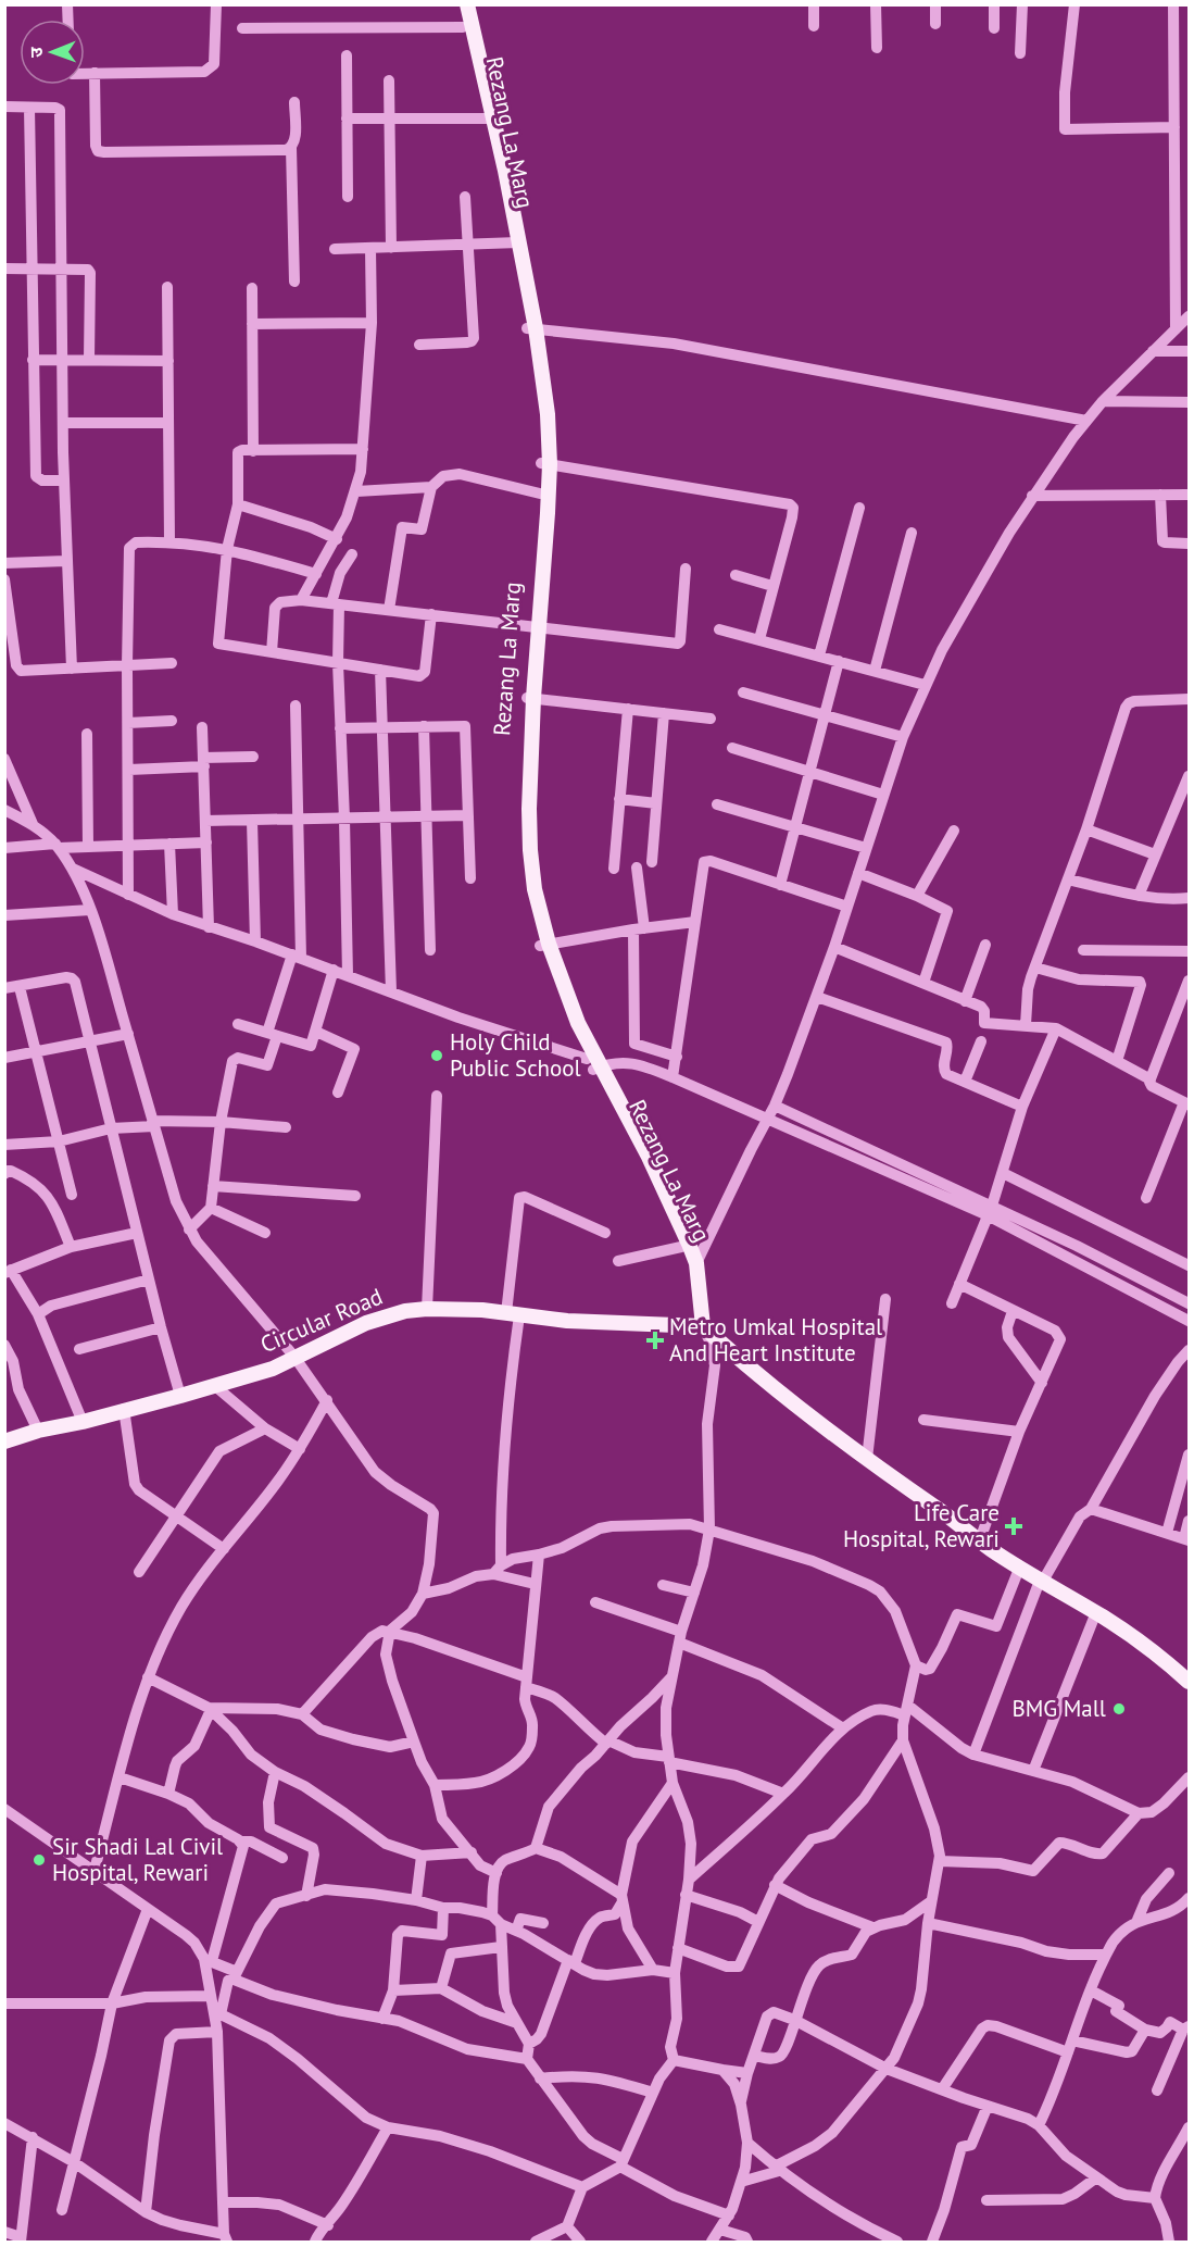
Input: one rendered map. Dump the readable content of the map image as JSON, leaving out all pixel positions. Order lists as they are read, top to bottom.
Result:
{
  "streets": {
    "main road": ["Rezang La Marg", "Circular Road"]
  },
  "crossings": [
    ["Rezang La Marg", "Circular Road"]
  ],
  "places": {
    "other": ["Holy Child Public School", "BMG Mall", "Sir Shadi Lal Civil Hospital, Rewari"],
    "health": ["Metro Umkal Hospital And Heart Institute", "Life Care Hospital, Rewari"]
  },
  "north": "left"
}
